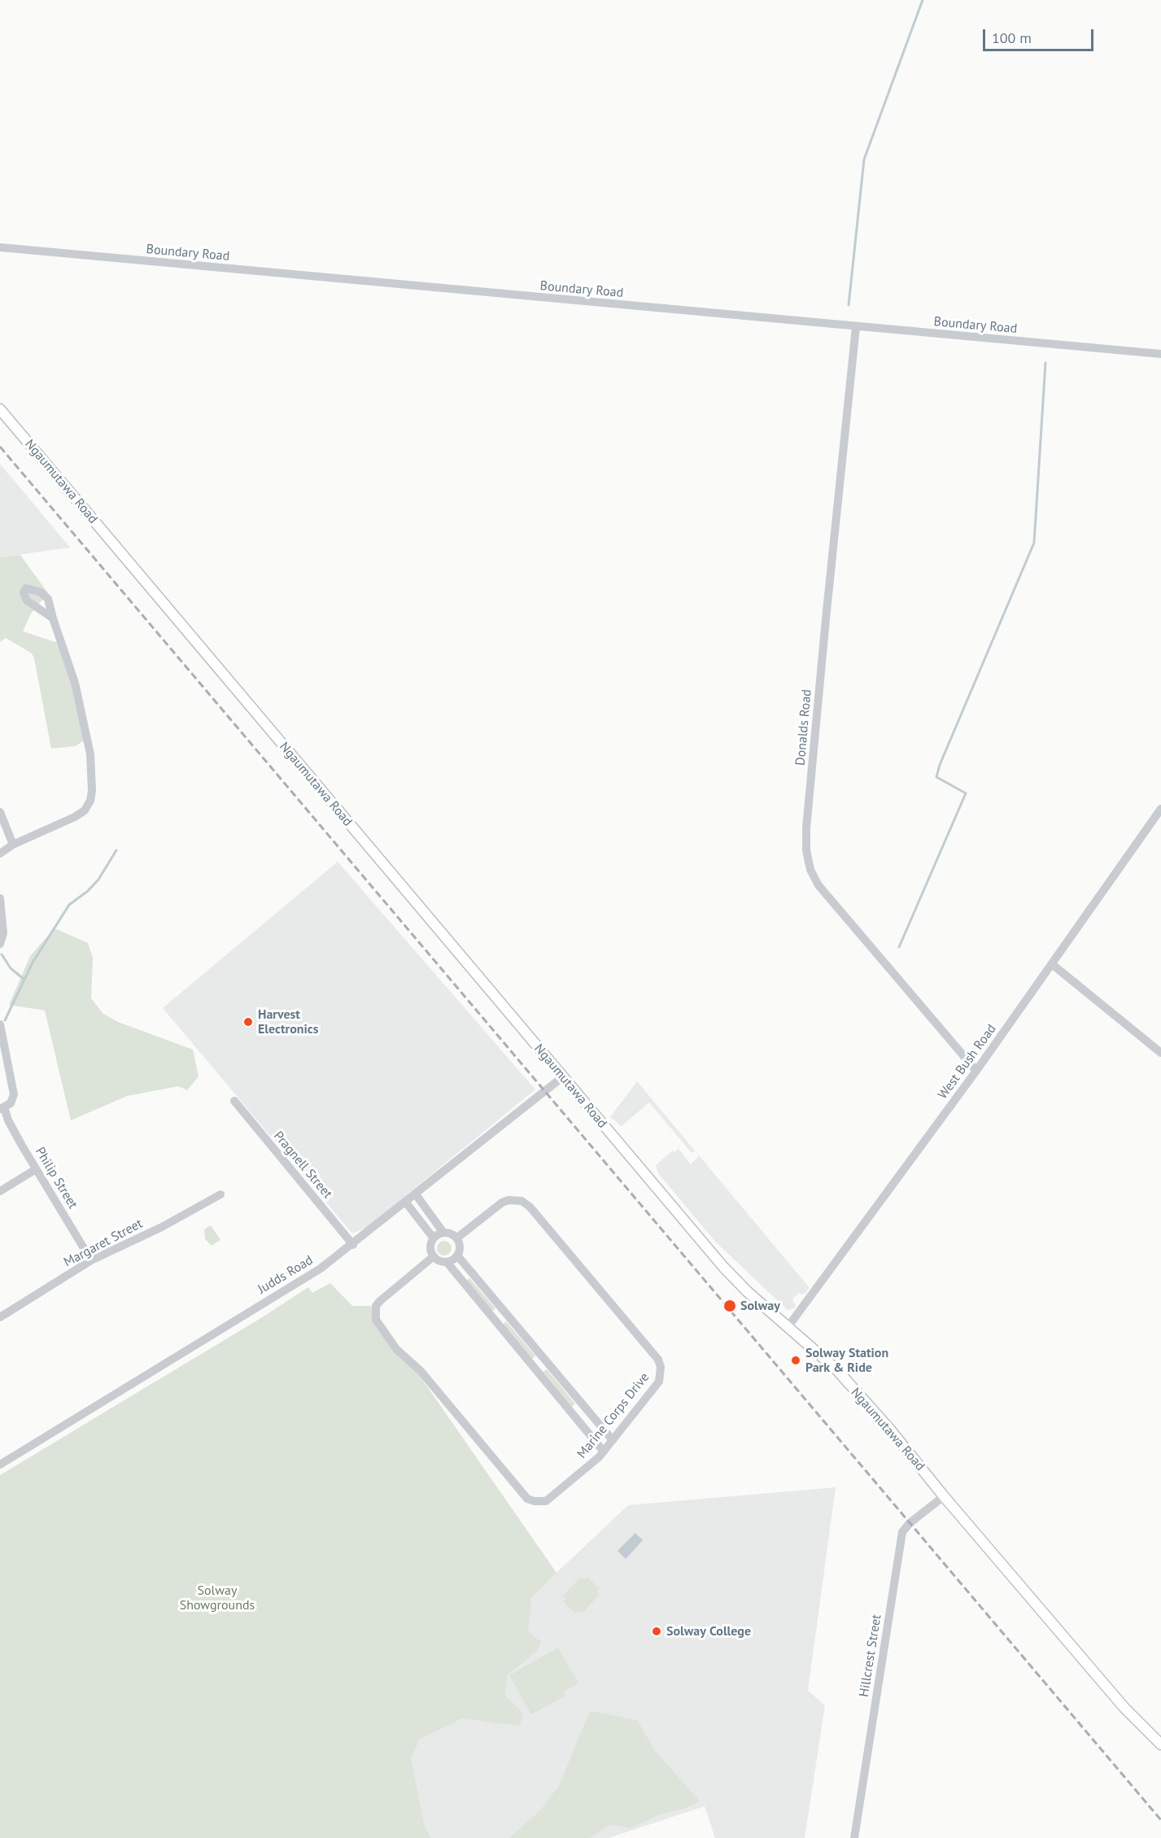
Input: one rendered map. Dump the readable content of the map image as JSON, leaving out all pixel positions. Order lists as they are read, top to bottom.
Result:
{
  "streets": {
    "main road": ["Ngaumutawa Road"],
    "street": [
      "Boundary Road",
      "Donalds Road",
      "West Bush Road",
      "Pragnell Street",
      "Philip Street",
      "Margaret Street",
      "Judds Road",
      "Marine Corps Drive",
      "Hillcrest Street"
    ]
  },
  "crossings": [
    ["Boundary Road", "Donalds Road"],
    ["Ngaumutawa Road", "West Bush Road"],
    ["Ngaumutawa Road", "Judds Road"],
    ["Ngaumutawa Road", "Hillcrest Street"],
    ["Donalds Road", "West Bush Road"],
    ["Pragnell Street", "Judds Road"],
    ["Philip Street", "Margaret Street"]
  ],
  "parks": ["Solway Showgrounds"],
  "places": [
    "Harvest Electronics",
    "Solway",
    "Solway Station Park & Ride",
    "Solway College"
  ],
  "scale_bar": "100 m"
}
